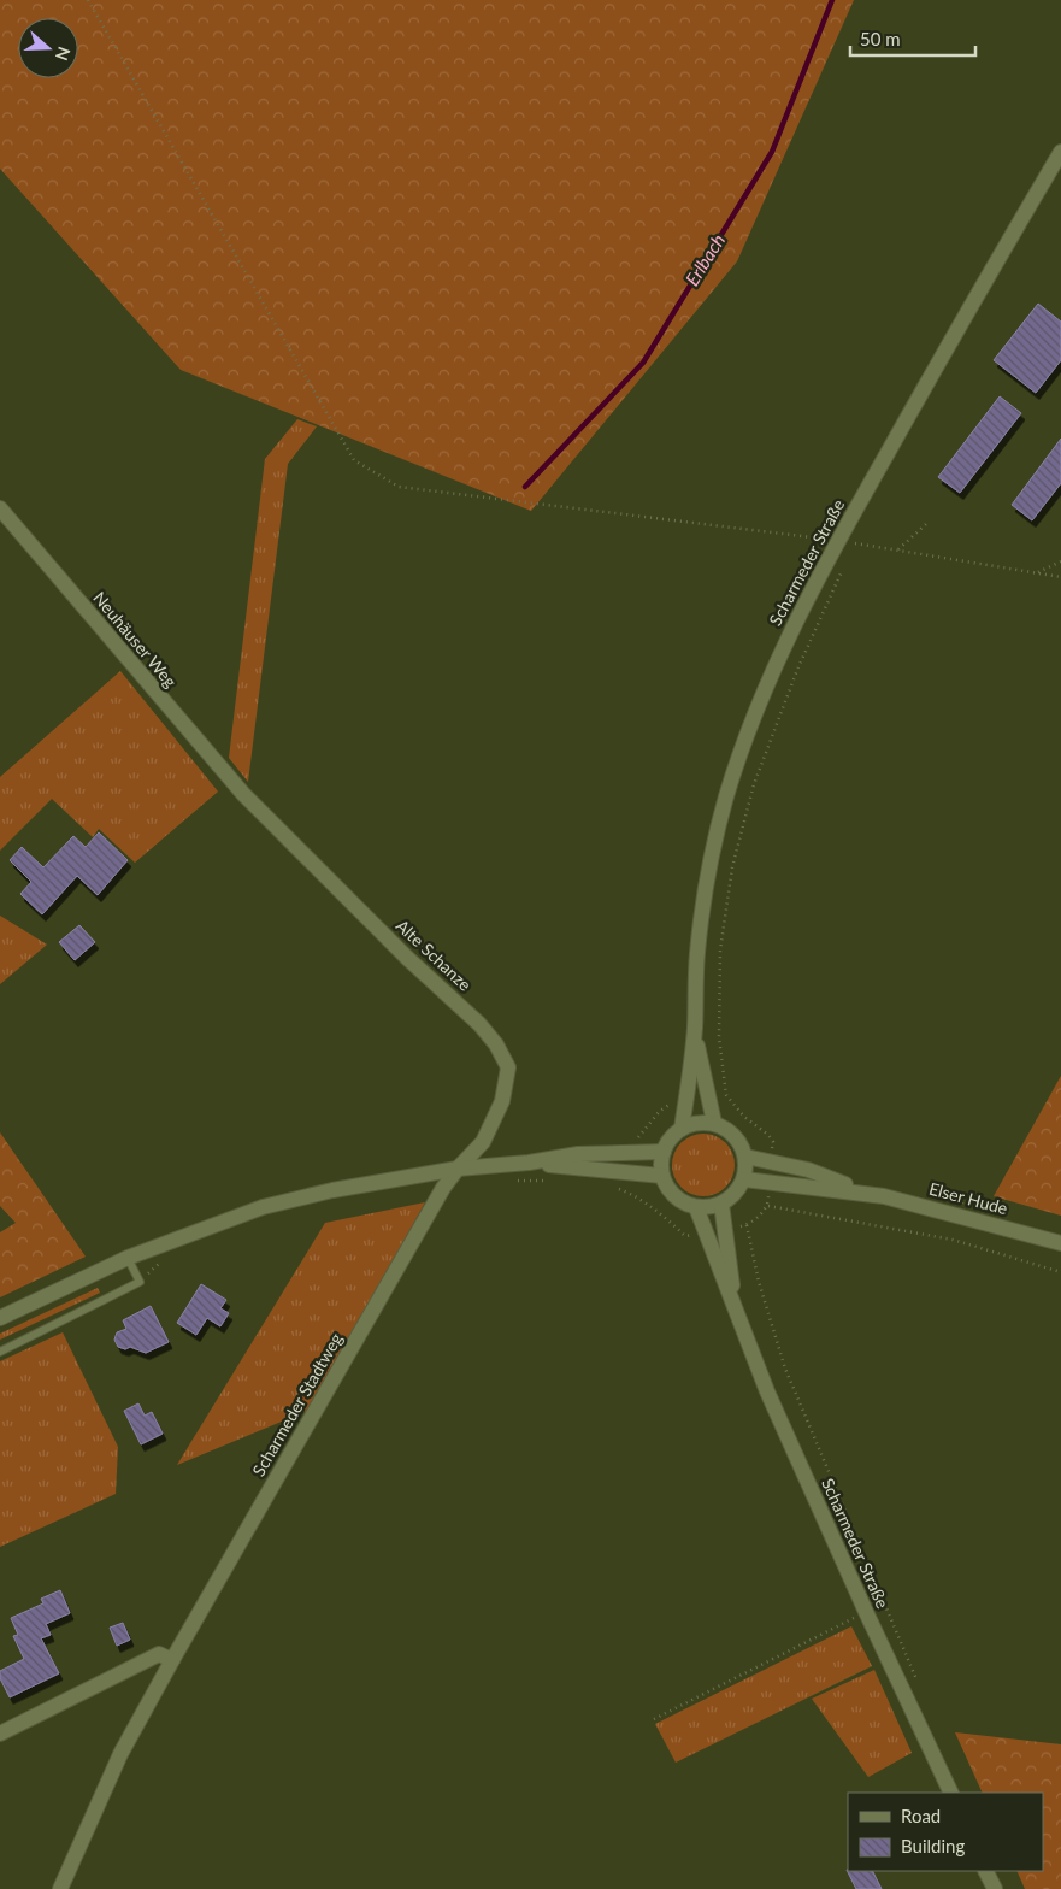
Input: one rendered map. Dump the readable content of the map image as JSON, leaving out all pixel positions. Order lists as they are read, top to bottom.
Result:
{
  "streets": {
    "street": [
      "Scharmeder Straße",
      "Neuhäuser Weg",
      "Alte Schanze",
      "Elser Hude",
      "Scharmeder Stadtweg"
    ]
  },
  "crossings": [
    ["Scharmeder Straße", "Elser Hude"],
    ["Neuhäuser Weg", "Alte Schanze"],
    ["Alte Schanze", "Scharmeder Stadtweg"]
  ],
  "water": ["Erlbach"],
  "legend": ["Road", "Building"],
  "scale_bar": "50 m",
  "north": "right"
}
